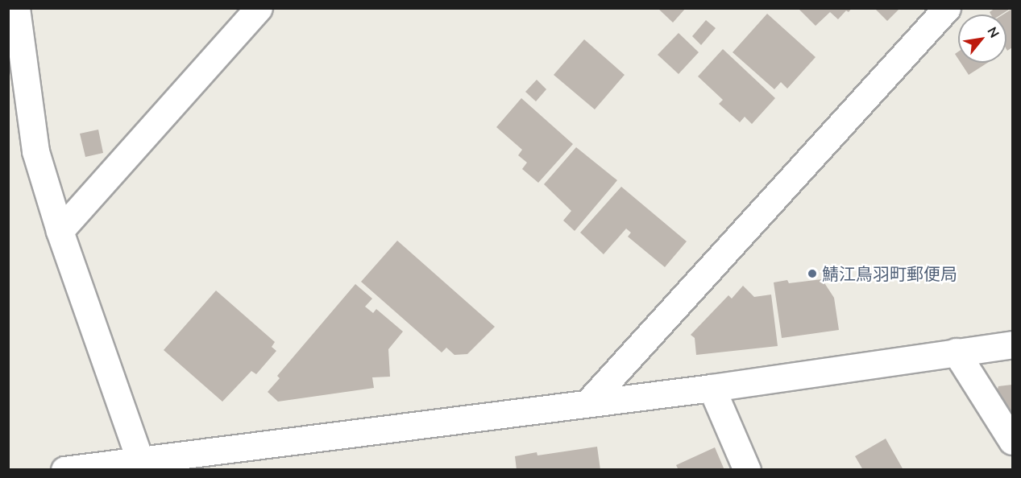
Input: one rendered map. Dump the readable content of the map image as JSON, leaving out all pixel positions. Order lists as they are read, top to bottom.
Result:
{
  "places": ["鯖江鳥羽町郵便局"],
  "north": "top right"
}
